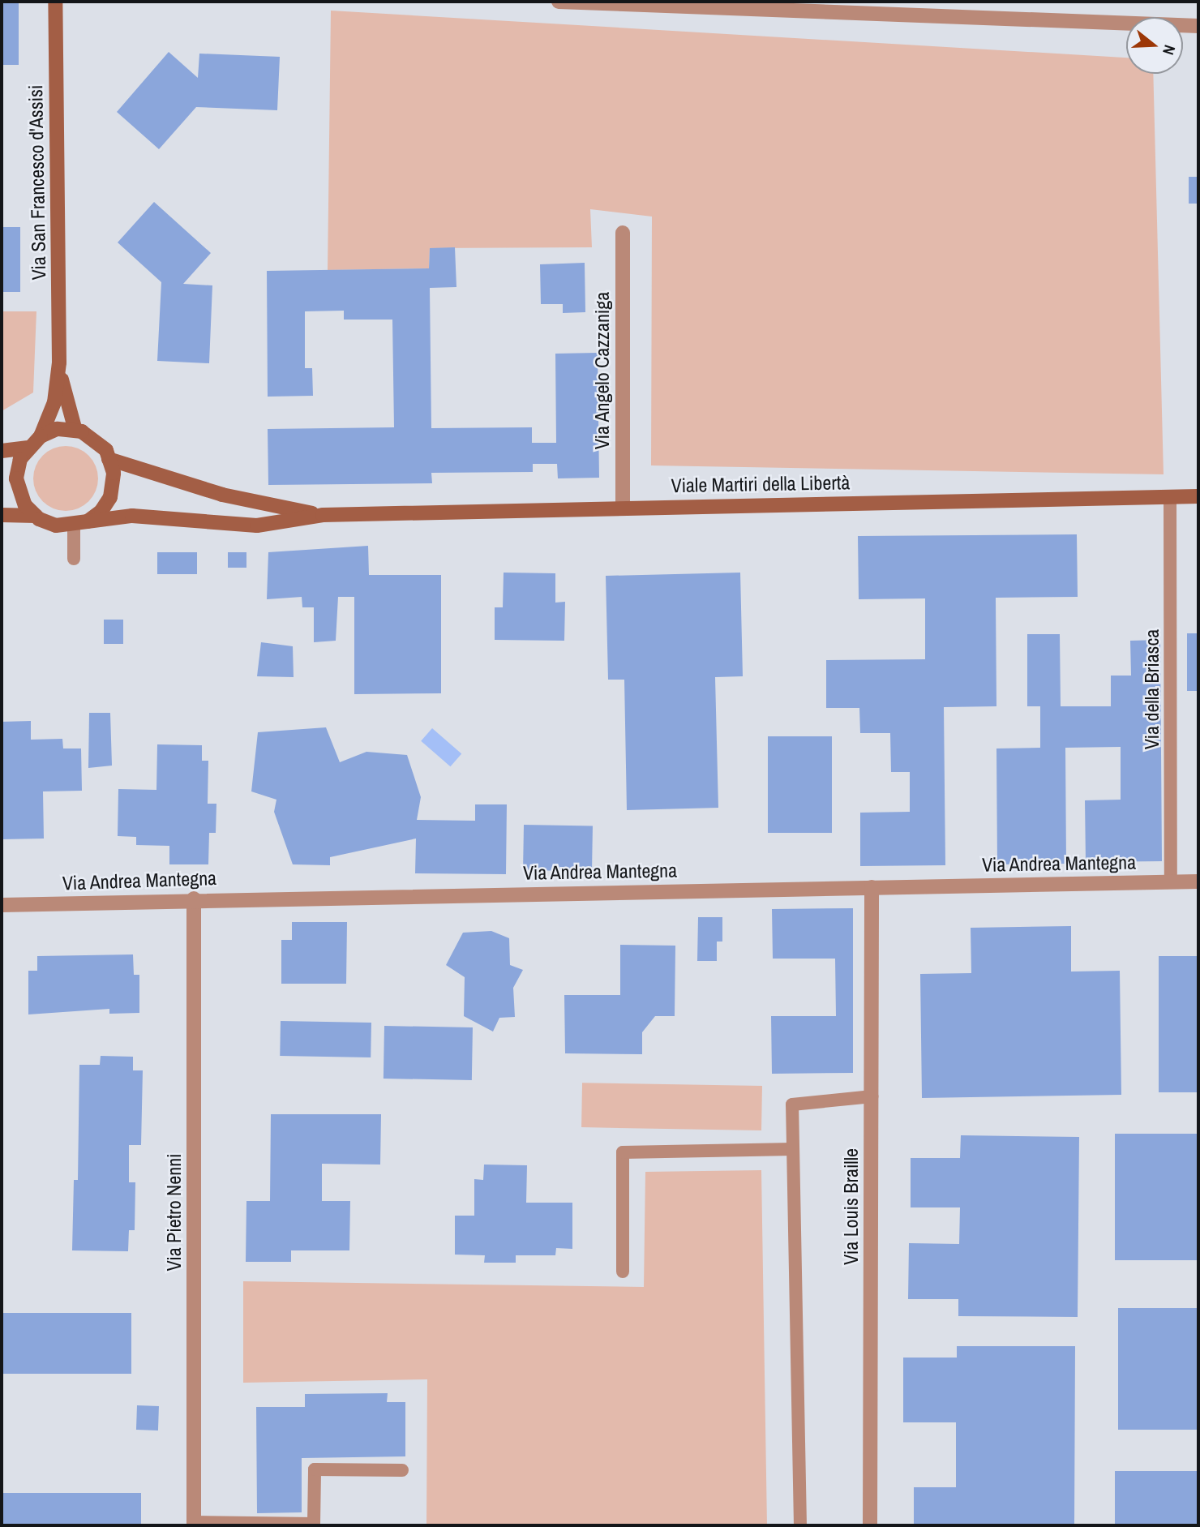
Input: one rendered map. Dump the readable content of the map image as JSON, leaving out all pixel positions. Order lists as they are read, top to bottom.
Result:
{
  "streets": {
    "street": [
      "Via San Francesco d'Assisi",
      "Via Angelo Cazzaniga",
      "Viale Martiri della Libertà",
      "Via Andrea Mantegna",
      "Via Louis Braille",
      "Via Pietro Nenni"
    ],
    "lane": ["Via della Briasca"]
  },
  "crossings": [
    ["Via San Francesco d'Assisi", "Viale Martiri della Libertà"],
    ["Via Angelo Cazzaniga", "Viale Martiri della Libertà"],
    ["Viale Martiri della Libertà", "Via della Briasca"],
    ["Via della Briasca", "Via Andrea Mantegna"],
    ["Via Andrea Mantegna", "Via Louis Braille"],
    ["Via Andrea Mantegna", "Via Pietro Nenni"]
  ],
  "north": "right"
}
